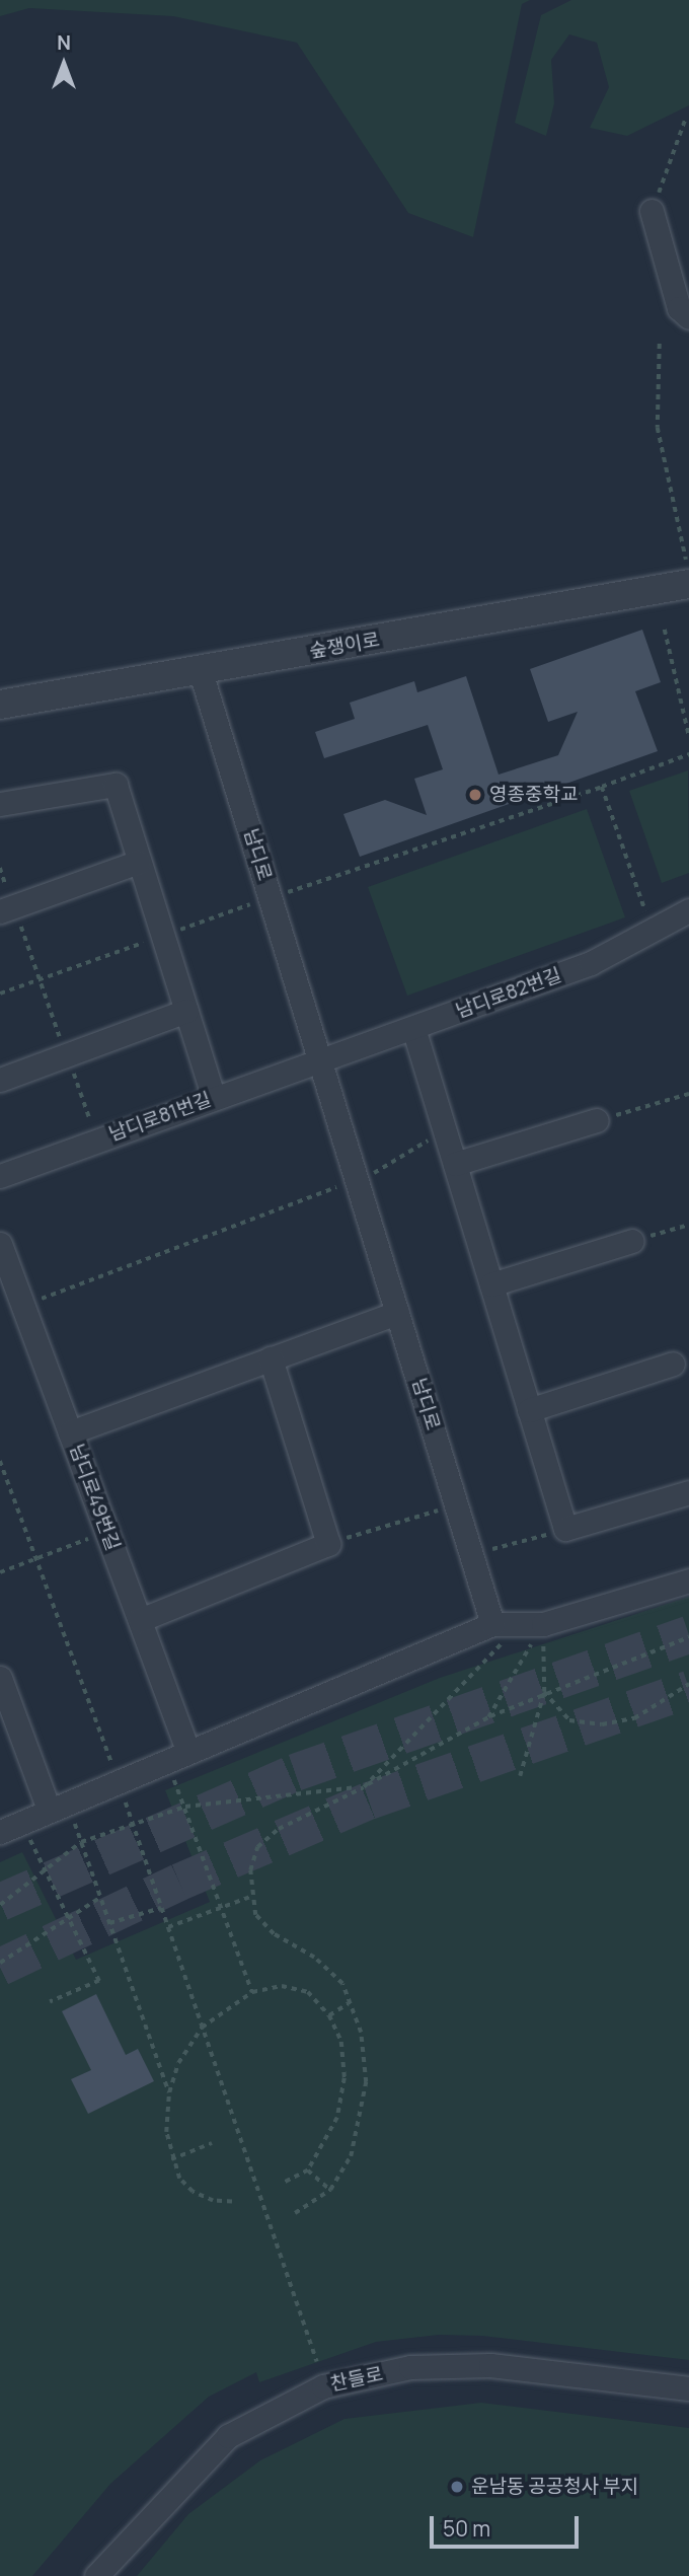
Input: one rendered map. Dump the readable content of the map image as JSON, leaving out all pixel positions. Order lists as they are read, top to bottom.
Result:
{
  "streets": {
    "street": [
      "숲쟁이로",
      "남디로",
      "남디로82번길",
      "남디로81번길",
      "남디로49번길",
      "찬들로"
    ]
  },
  "crossings": [
    ["숲쟁이로", "남디로"],
    ["남디로", "남디로82번길"],
    ["남디로", "남디로81번길"],
    ["남디로82번길", "남디로81번길"]
  ],
  "places": ["영종중학교", "운남동 공공청사 부지"],
  "scale_bar": "50 m",
  "north": "top"
}
